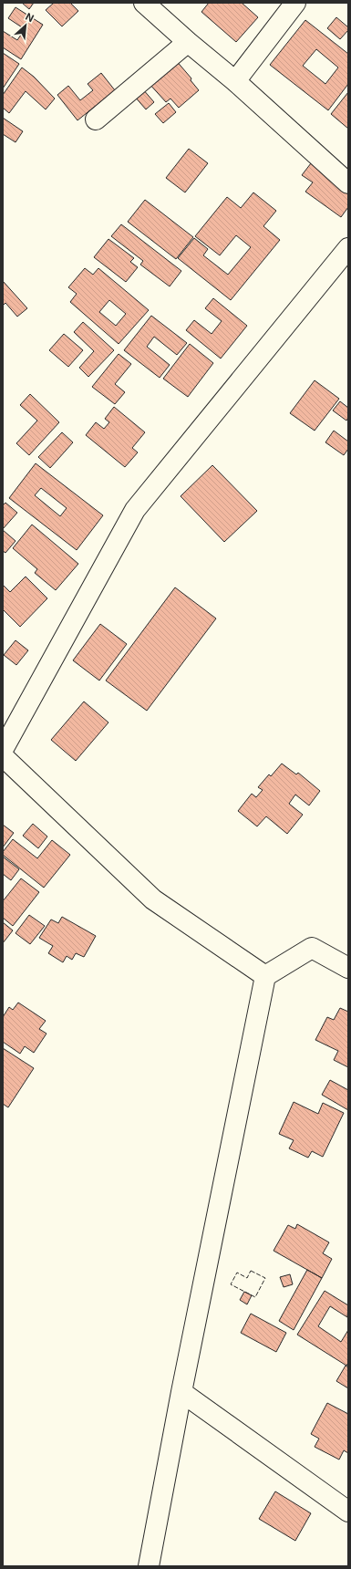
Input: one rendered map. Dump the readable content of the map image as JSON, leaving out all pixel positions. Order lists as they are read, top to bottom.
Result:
{
  "north": "top right"
}
